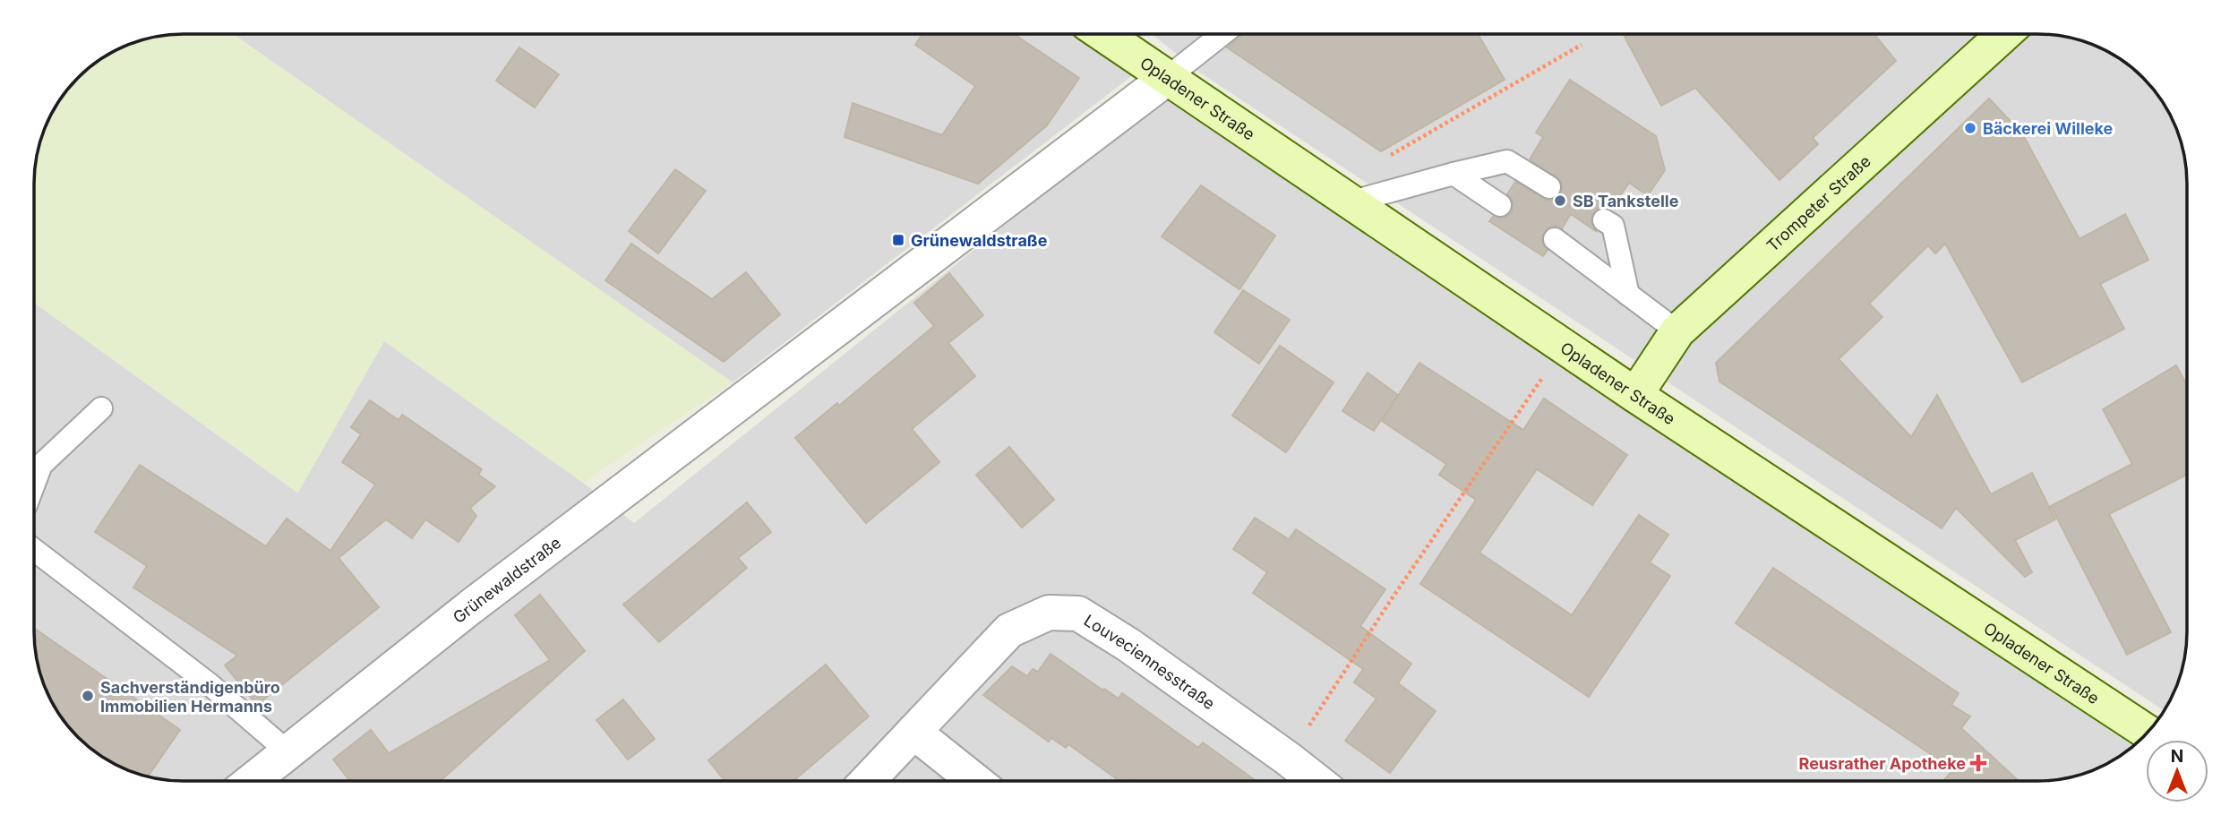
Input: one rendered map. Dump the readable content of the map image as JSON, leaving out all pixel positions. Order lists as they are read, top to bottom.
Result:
{
  "streets": {
    "main road": ["Opladener Straße", "Trompeter Straße"],
    "street": ["Grünewaldstraße", "Louveciennesstraße"]
  },
  "crossings": [
    ["Opladener Straße", "Trompeter Straße"],
    ["Opladener Straße", "Grünewaldstraße"]
  ],
  "places": {
    "other": ["Bäckerei Willeke", "SB Tankstelle", "Sachverständigenbüro Immobilien Hermanns"],
    "transit": ["Grünewaldstraße"],
    "health": ["Reusrather Apotheke"]
  },
  "north": "top"
}
